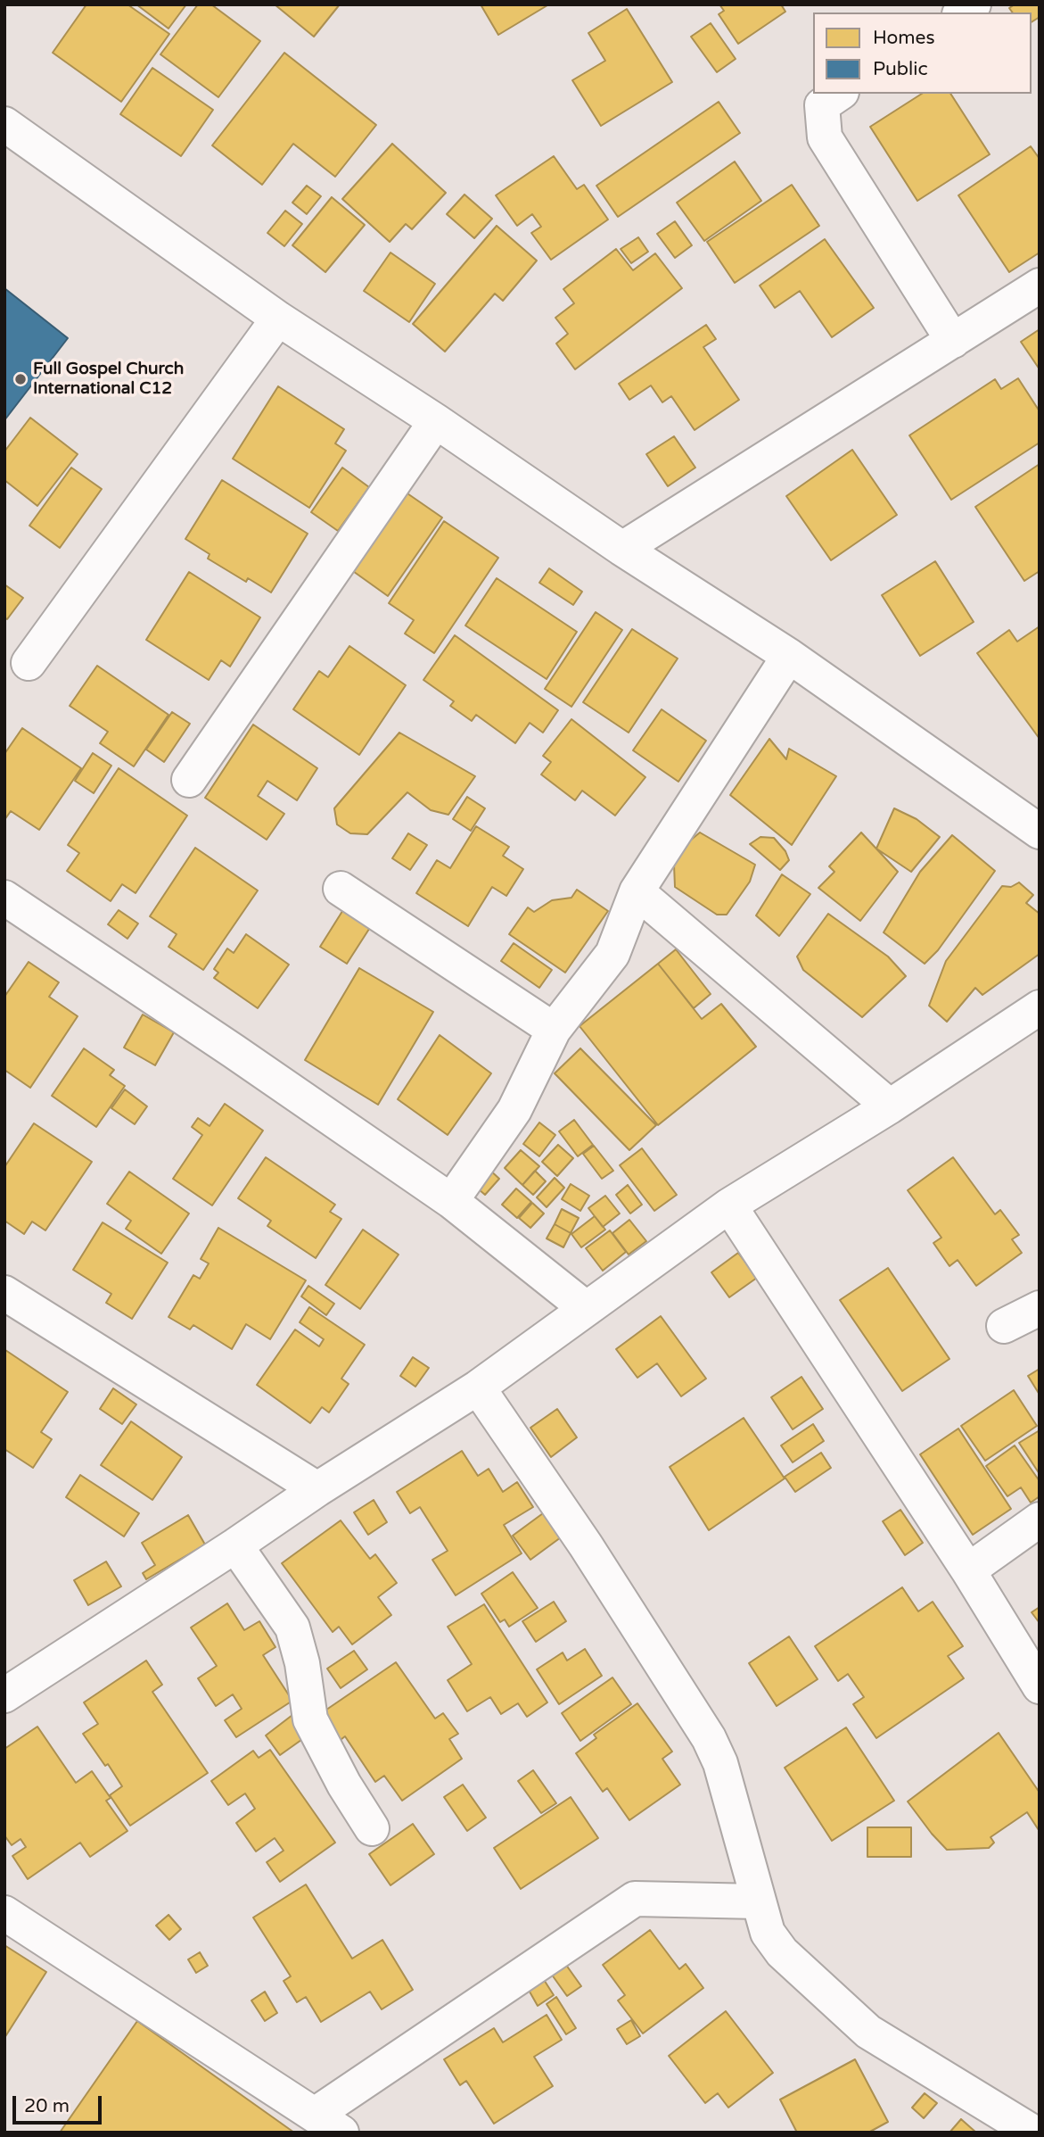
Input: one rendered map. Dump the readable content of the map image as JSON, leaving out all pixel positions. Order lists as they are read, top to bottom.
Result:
{
  "places": ["Full Gospel Church International C12"],
  "legend": ["Homes", "Public"],
  "scale_bar": "20 m"
}
